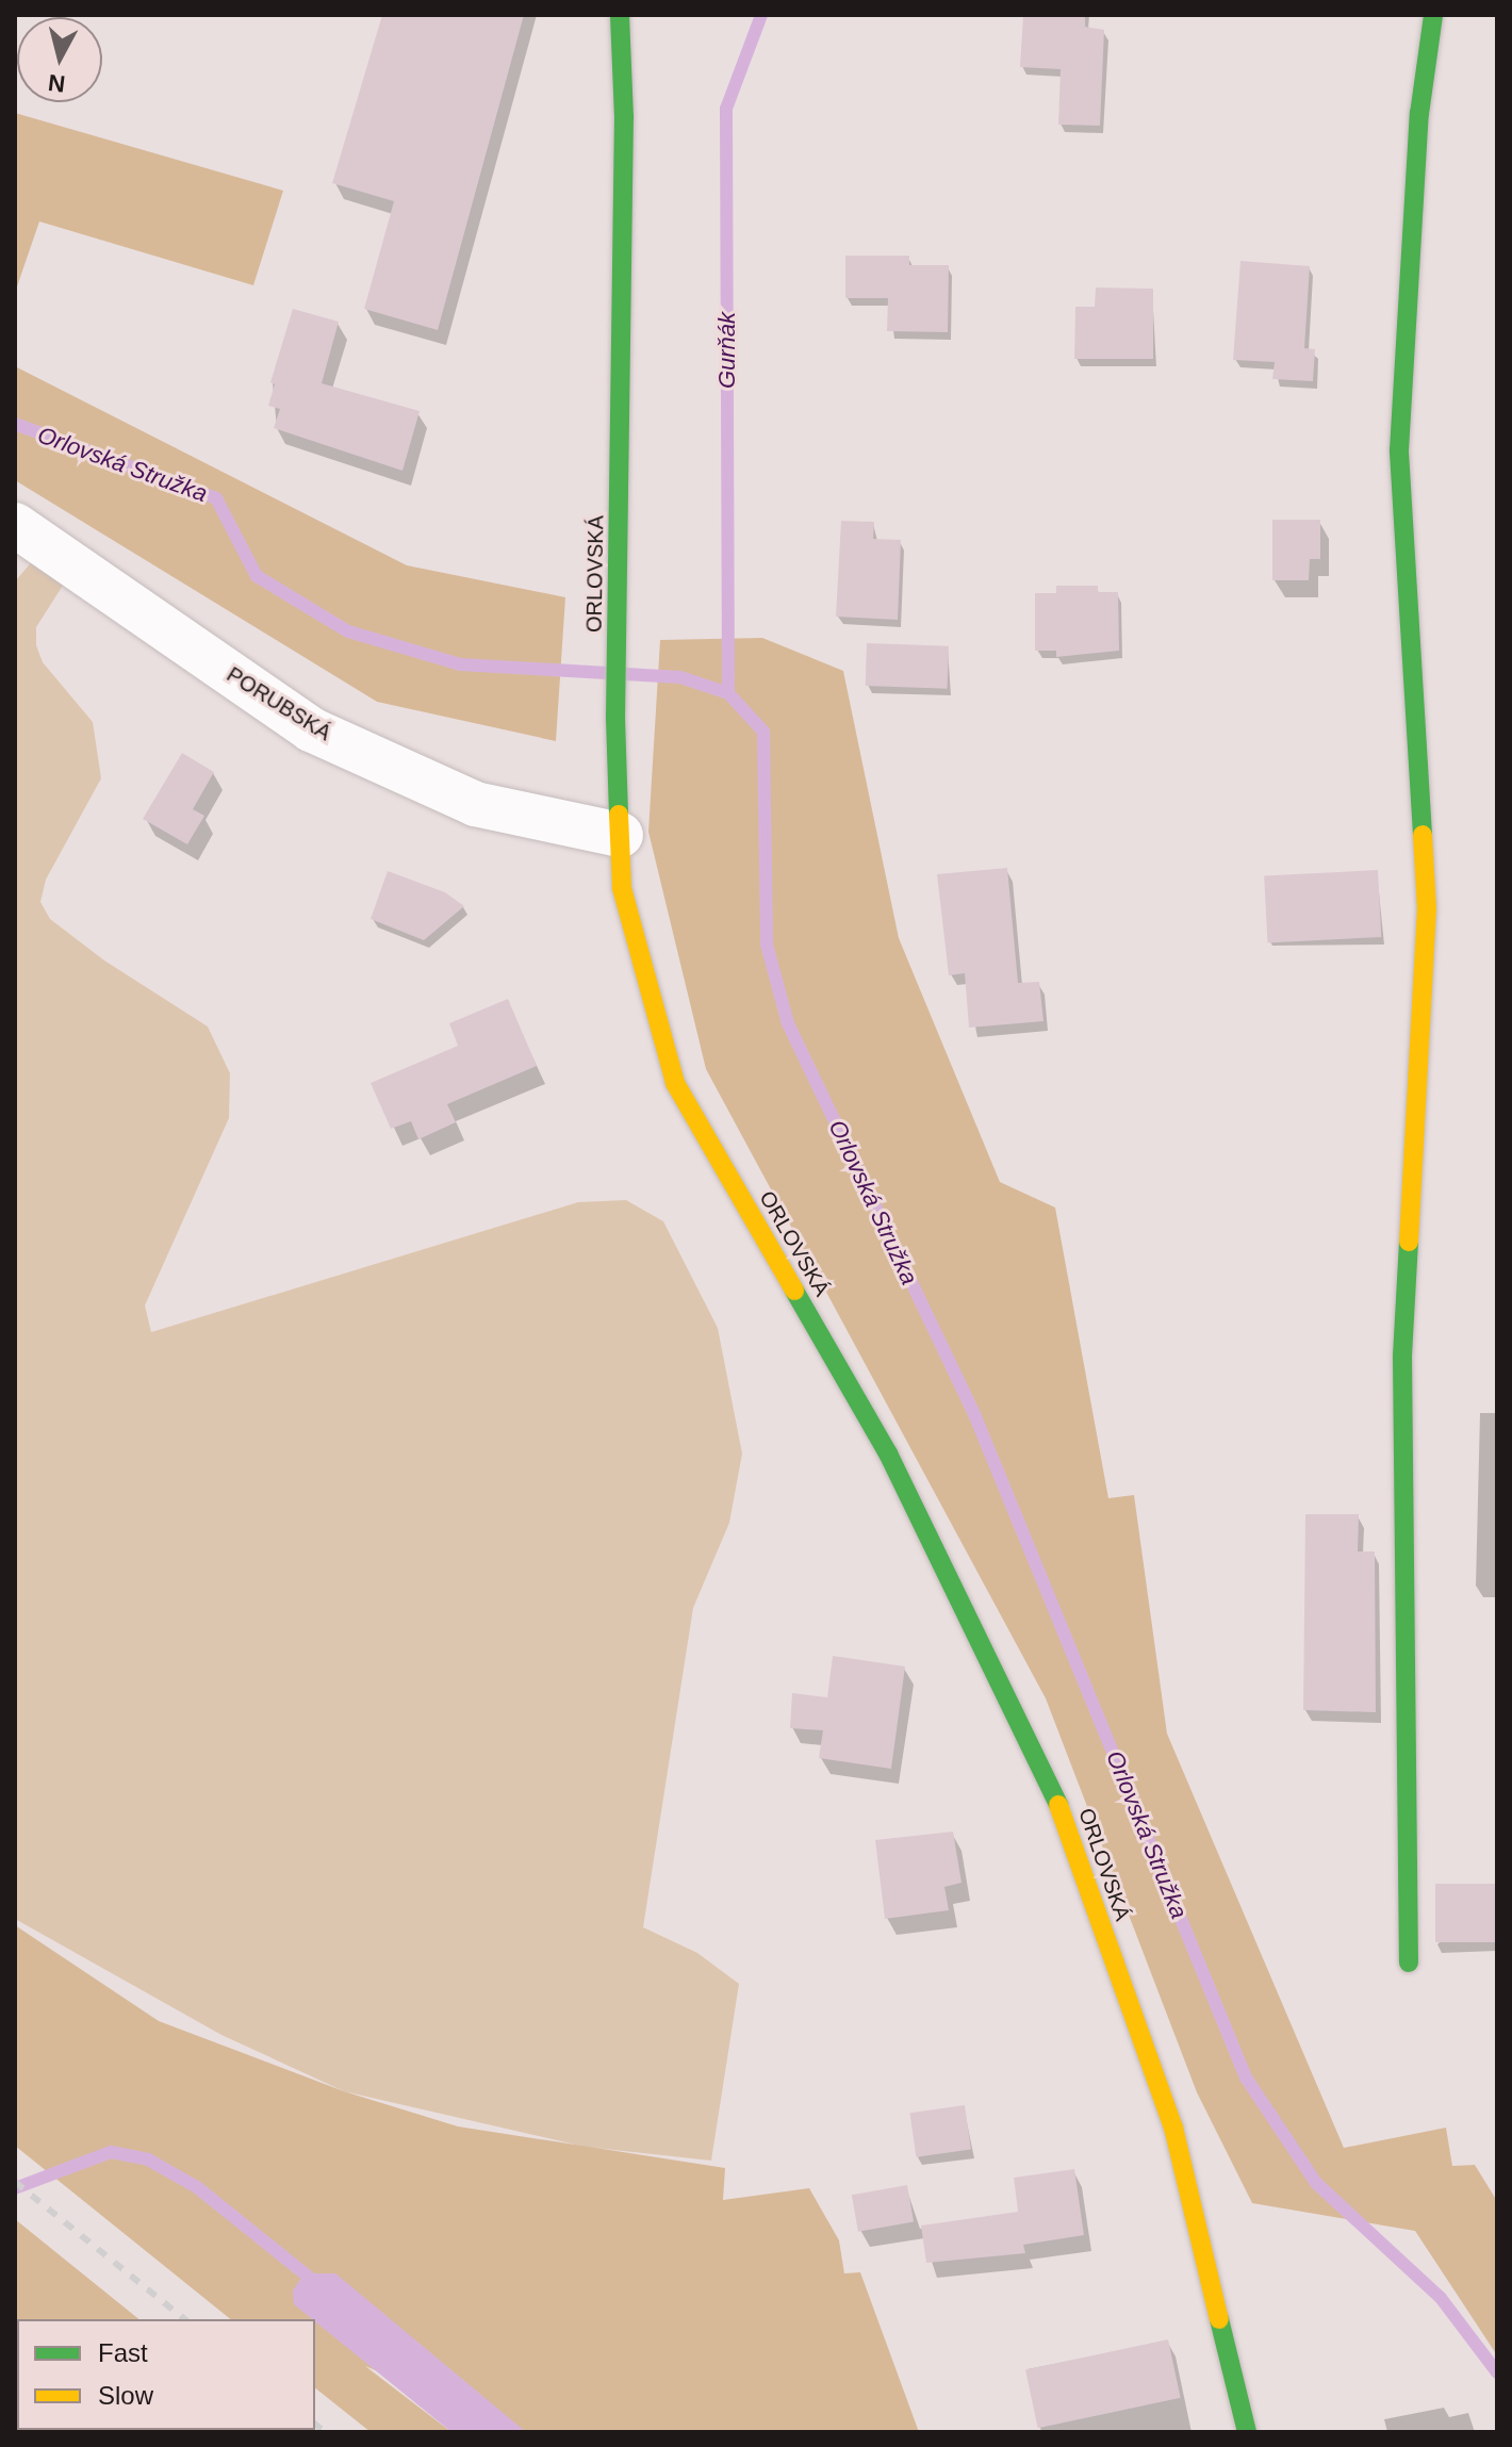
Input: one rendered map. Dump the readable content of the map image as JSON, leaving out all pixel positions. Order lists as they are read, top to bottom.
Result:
{
  "streets": {
    "main road": ["ORLOVSKÁ"],
    "street": ["PORUBSKÁ"]
  },
  "crossings": [
    ["ORLOVSKÁ", "PORUBSKÁ"]
  ],
  "water": ["Gurňák", "Orlovská Stružka"],
  "legend": ["Fast", "Slow"],
  "north": "bottom"
}
